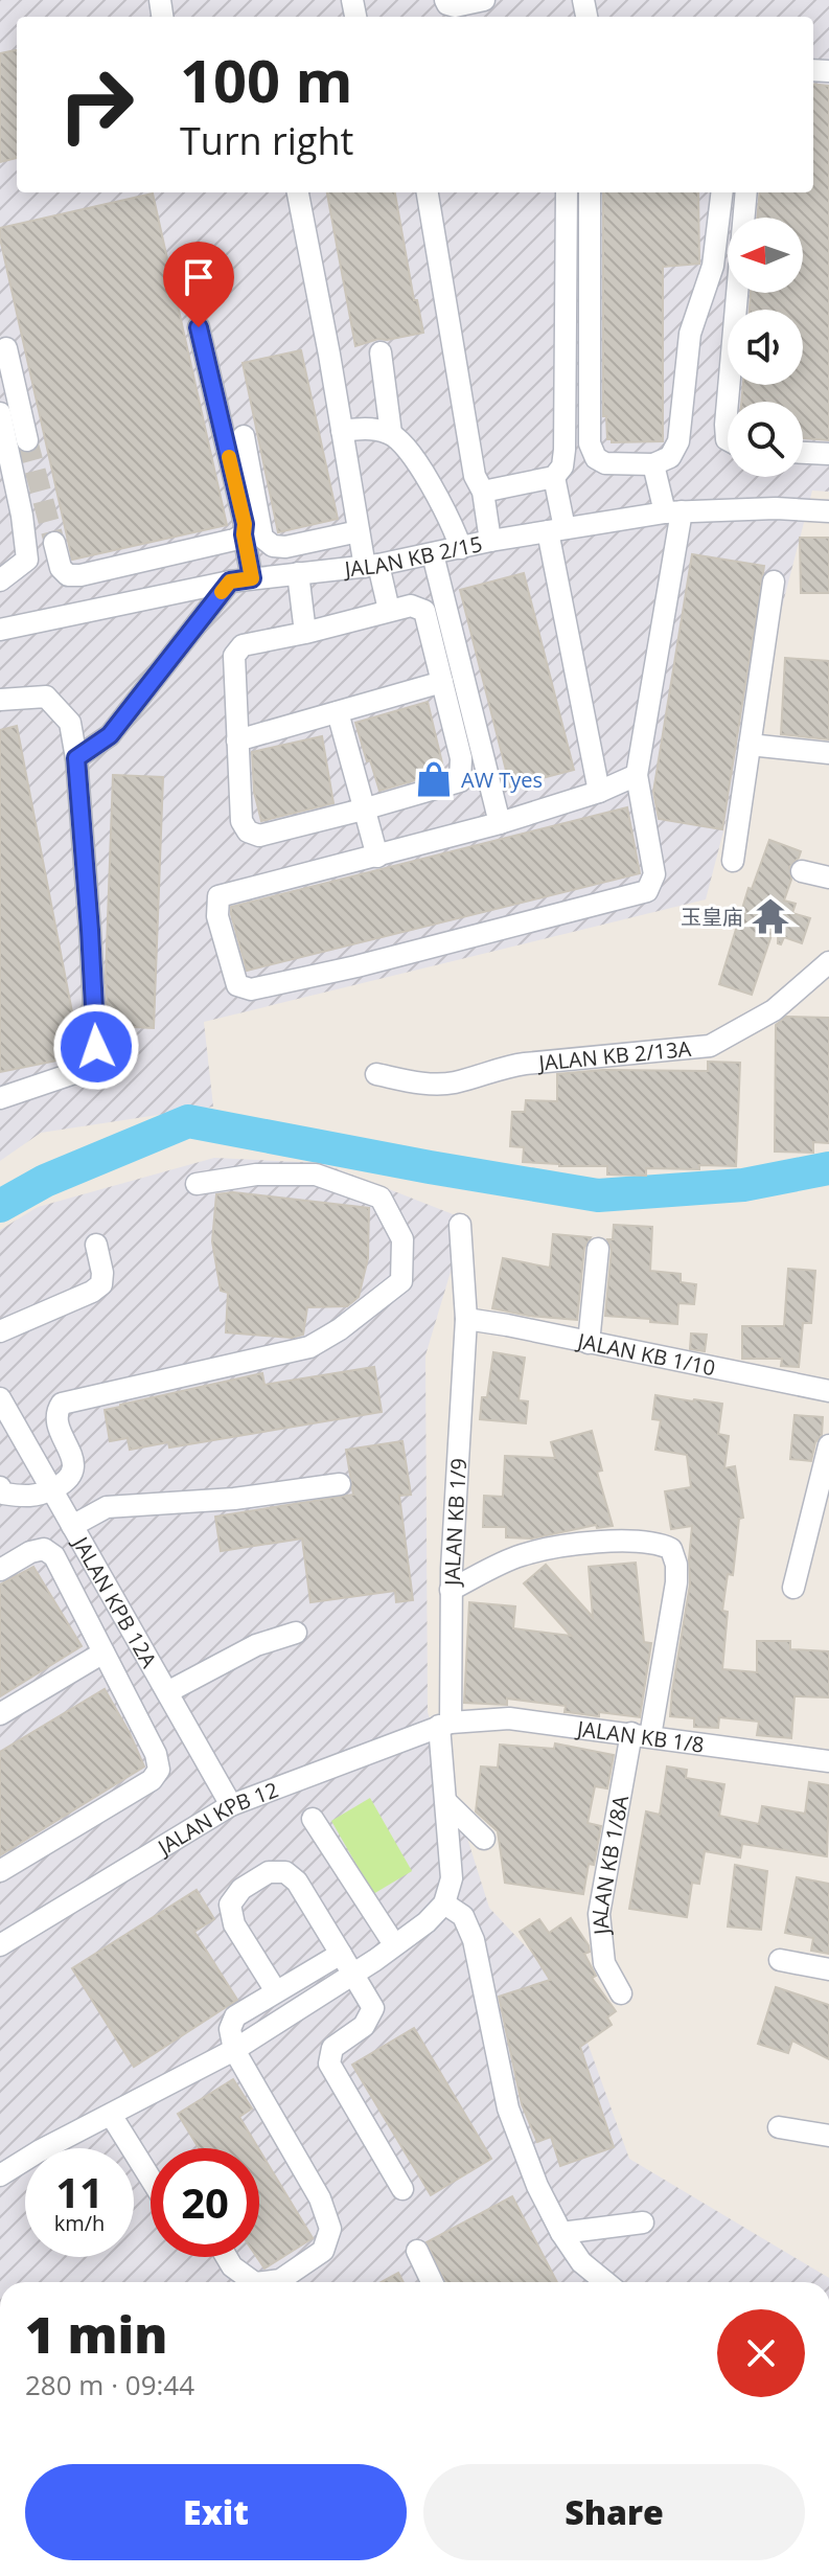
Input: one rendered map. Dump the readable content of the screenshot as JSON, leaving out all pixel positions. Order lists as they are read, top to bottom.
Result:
{
  "streets": {
    "street": [
      "JALAN KB 2/15",
      "JALAN KB 2/13A",
      "JALAN KB 1/10",
      "JALAN KB 1/9",
      "JALAN KPB 12A",
      "JALAN KB 1/8",
      "JALAN KPB 12",
      "JALAN KB 1/8A"
    ]
  },
  "crossings": [
    ["JALAN KB 1/10", "JALAN KB 1/9"],
    ["JALAN KB 1/9", "JALAN KB 1/8"],
    ["JALAN KB 1/9", "JALAN KPB 12"],
    ["JALAN KB 1/9", "JALAN KB 1/8A"],
    ["JALAN KPB 12A", "JALAN KPB 12"],
    ["JALAN KB 1/8", "JALAN KPB 12"],
    ["JALAN KB 1/8", "JALAN KB 1/8A"]
  ],
  "places": {
    "shop": ["AW Tyes"],
    "temple": ["玉皇庙"]
  },
  "north": "left",
  "page": {
    "turn": ["100 m", "Turn right"],
    "speed": "11 km/h",
    "limit": "20",
    "heading": ["1 min", "280 m · 09:44"],
    "buttons": ["Exit", "Share"]
  }
}
